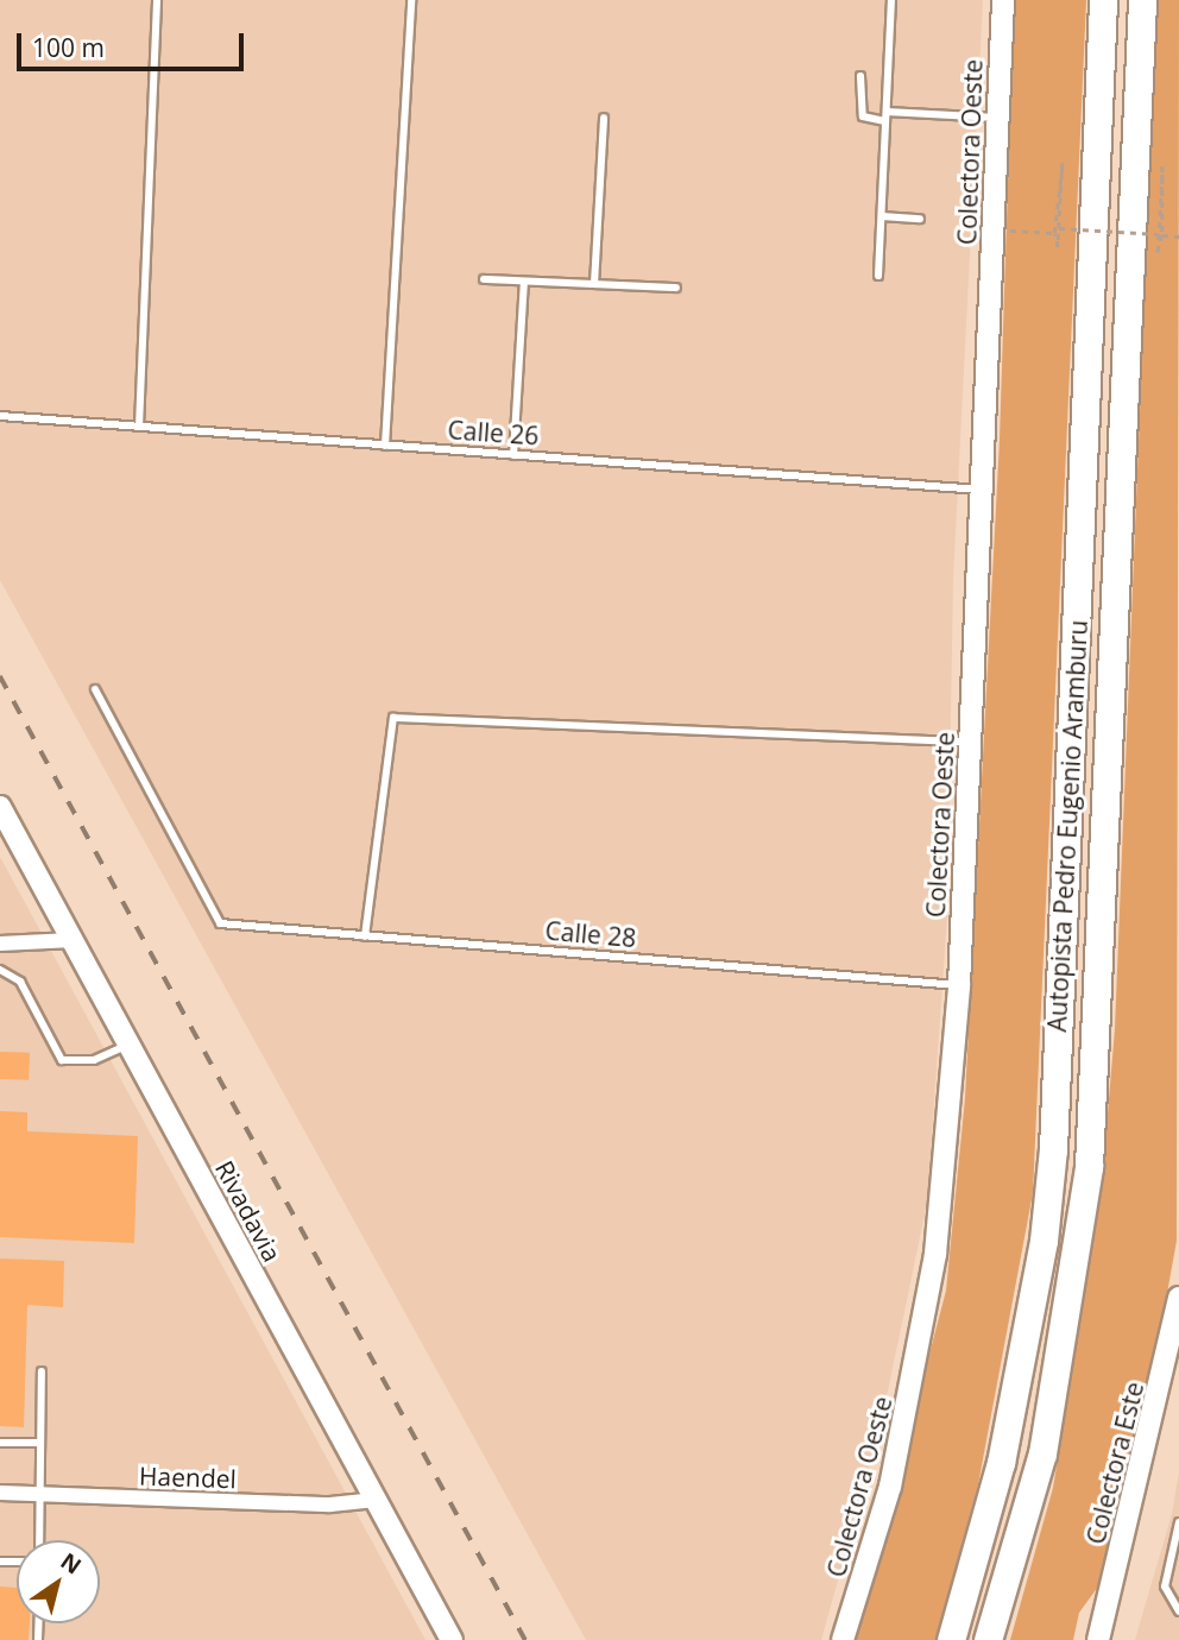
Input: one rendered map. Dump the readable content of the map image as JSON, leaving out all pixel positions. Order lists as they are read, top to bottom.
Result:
{
  "streets": {
    "highway": ["Autopista Pedro Eugenio Aramburu"],
    "street": [
      "Colectora Oeste",
      "Rivadavia",
      "Colectora Este",
      "Haendel"
    ],
    "lane": ["Calle 26", "Calle 28"]
  },
  "crossings": [
    ["Colectora Oeste", "Calle 26"],
    ["Colectora Oeste", "Calle 28"],
    ["Rivadavia", "Haendel"]
  ],
  "scale_bar": "100 m",
  "north": "top right"
}
